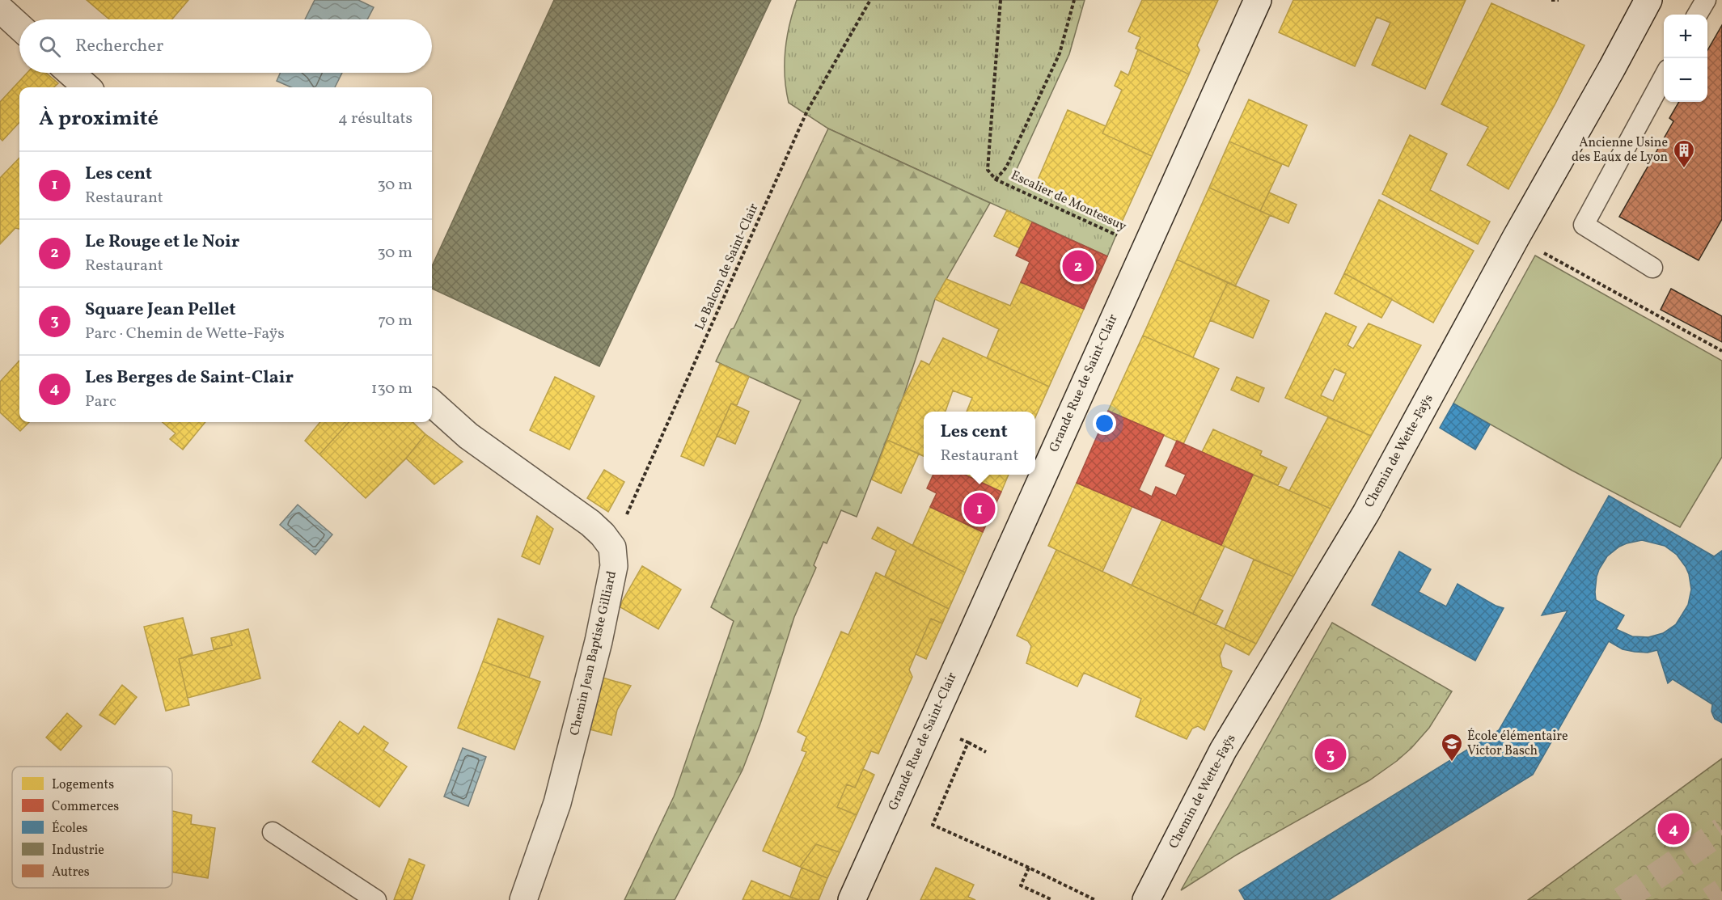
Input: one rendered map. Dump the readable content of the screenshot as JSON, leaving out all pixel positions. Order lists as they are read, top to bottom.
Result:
{
  "streets": {
    "main road": ["Grande Rue de Saint-Clair", "Chemin de Wette-Faÿs", "Chemin Jean Baptiste Gilliard"],
    "path": ["Escalier de Montessuy", "Le Balcon de Saint-Clair"]
  },
  "crossings": [
    ["Le Balcon de Saint-Clair", "Chemin Jean Baptiste Gilliard"]
  ],
  "places": {
    "building": ["Ancienne Usine des Eaux de Lyon"],
    "school or university": ["École élémentaire Victor Basch"]
  },
  "legend": [
    "Logements",
    "Commerces",
    "Écoles",
    "Industrie",
    "Autres"
  ],
  "page": {
    "map_buttons": ["+", "−"],
    "search": "Rechercher",
    "heading": ["À proximité", "4 résultats"],
    "list": [
      {
        "mark": "1",
        "name": "Les cent",
        "note": "Restaurant",
        "value": "30 m"
      },
      {
        "mark": "2",
        "name": "Le Rouge et le Noir",
        "note": "Restaurant",
        "value": "30 m"
      },
      {
        "mark": "3",
        "name": "Square Jean Pellet",
        "note": "Parc · Chemin de Wette-Faÿs",
        "value": "70 m"
      },
      {
        "mark": "4",
        "name": "Les Berges de Saint-Clair",
        "note": "Parc",
        "value": "130 m"
      }
    ],
    "pins": [
      "2",
      "1",
      "3",
      "4"
    ],
    "popup": ["Les cent", "Restaurant"]
  }
}
